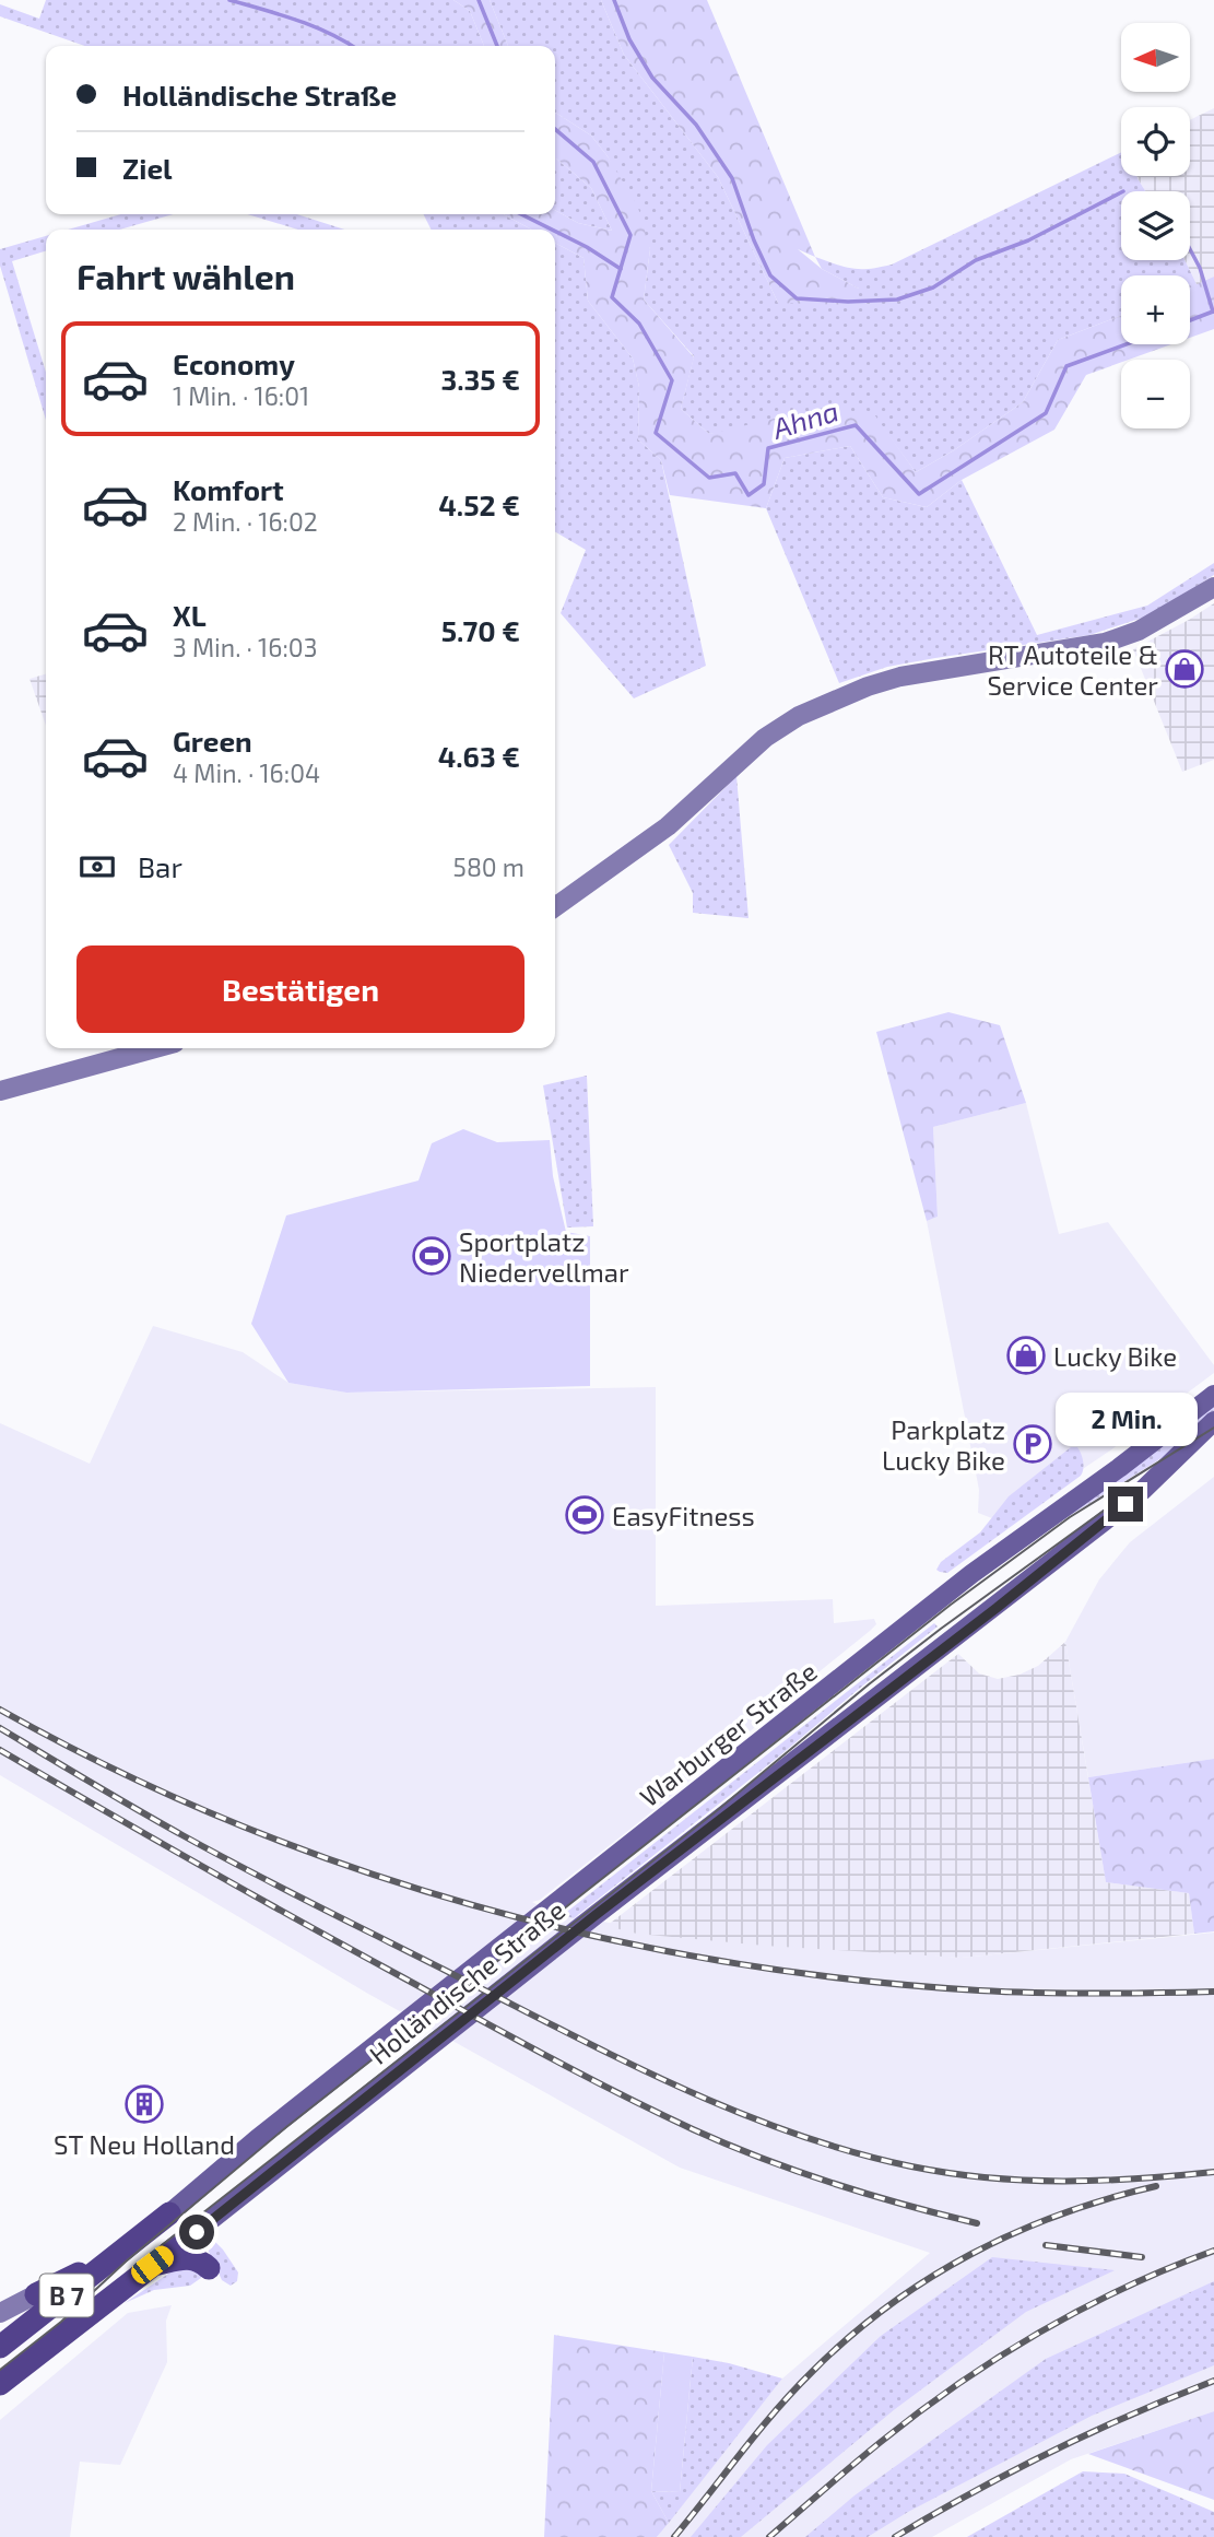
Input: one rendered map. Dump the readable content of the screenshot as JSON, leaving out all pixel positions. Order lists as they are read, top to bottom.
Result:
{
  "streets": {
    "highway": ["Holländische Straße", "B 7"],
    "main road": ["Warburger Straße"]
  },
  "crossings": [
    ["Warburger Straße", "Holländische Straße"]
  ],
  "water": ["Ahna"],
  "places": {
    "shop": ["RT Autoteile & Service Center", "Lucky Bike"],
    "sports": ["Sportplatz Niedervellmar", "EasyFitness"],
    "parking": ["Parkplatz Lucky Bike"],
    "building": ["ST Neu Holland"]
  },
  "north": "left",
  "page": {
    "map_buttons": ["+", "−"],
    "banner": ["Holländische Straße", "Ziel"],
    "heading": "Fahrt wählen",
    "list": [
      {
        "name": "Economy",
        "note": "1 Min. · 16:01",
        "value": "3.35 €"
      },
      {
        "name": "Komfort",
        "note": "2 Min. · 16:02",
        "value": "4.52 €"
      },
      {
        "name": "XL",
        "note": "3 Min. · 16:03",
        "value": "5.70 €"
      },
      {
        "name": "Green",
        "note": "4 Min. · 16:04",
        "value": "4.63 €"
      }
    ],
    "pay": ["Bar", "580 m"],
    "buttons": "Bestätigen",
    "bubble": "2 Min."
  }
}
